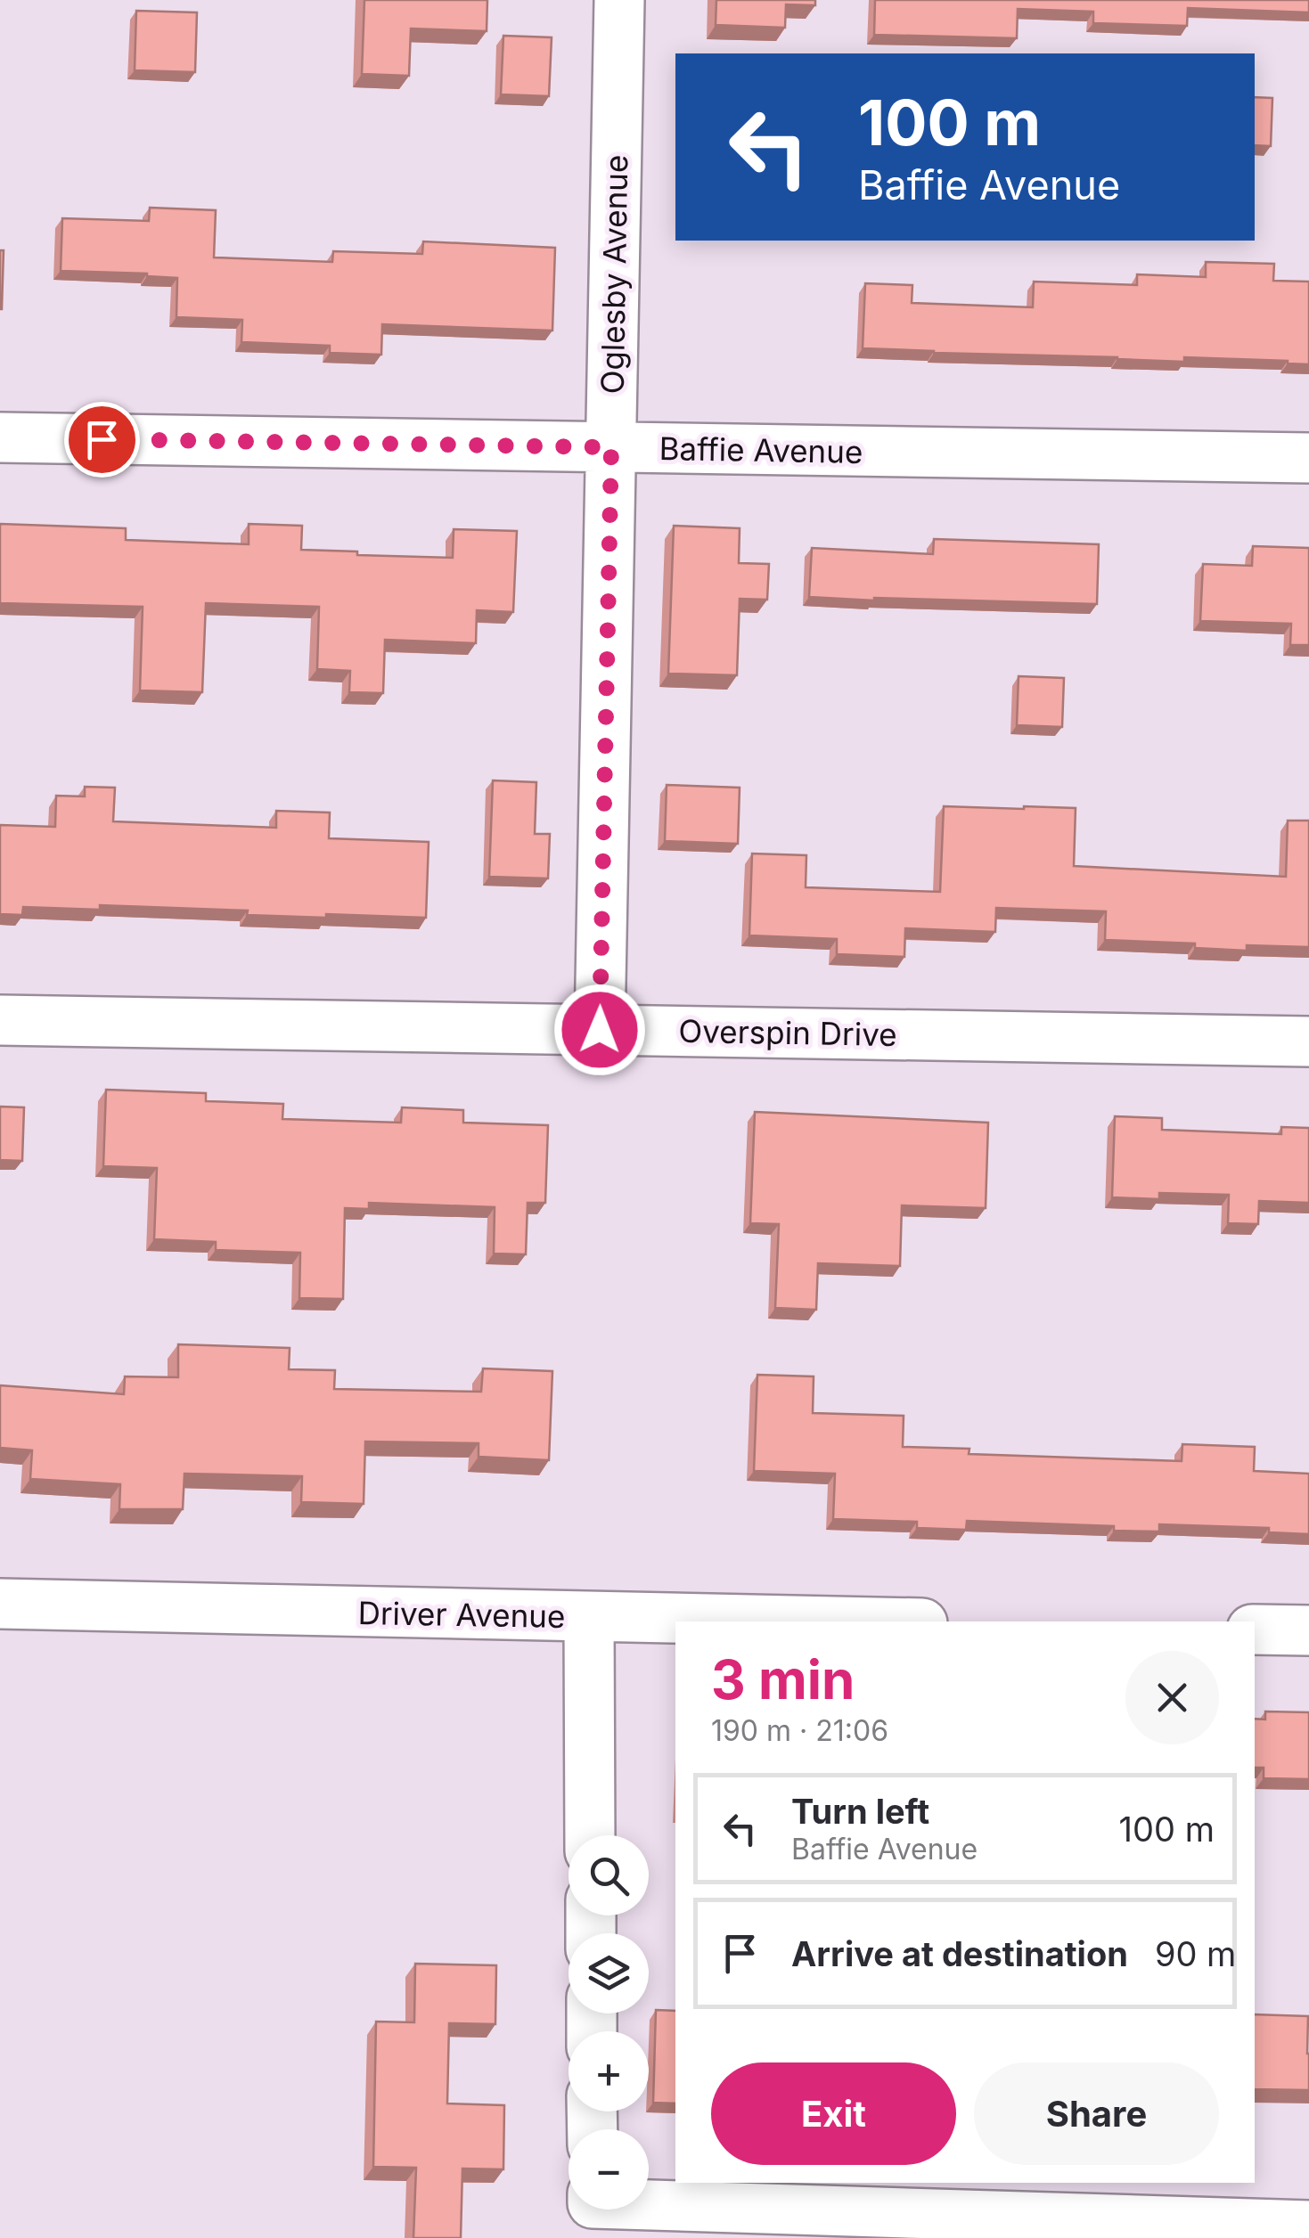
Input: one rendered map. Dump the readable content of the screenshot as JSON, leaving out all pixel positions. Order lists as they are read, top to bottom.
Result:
{
  "streets": {
    "street": [
      "Oglesby Avenue",
      "Baffie Avenue",
      "Overspin Drive",
      "Driver Avenue"
    ]
  },
  "crossings": [
    ["Oglesby Avenue", "Baffie Avenue"],
    ["Oglesby Avenue", "Overspin Drive"]
  ],
  "page": {
    "turn": ["100 m", "Baffie Avenue"],
    "heading": ["3 min", "190 m · 21:06"],
    "list": [
      {
        "name": "Turn left",
        "note": "Baffie Avenue",
        "value": "100 m"
      },
      {
        "name": "Arrive at destination",
        "value": "90 m"
      }
    ],
    "map_buttons": ["+", "−"],
    "buttons": ["Exit", "Share"]
  }
}
